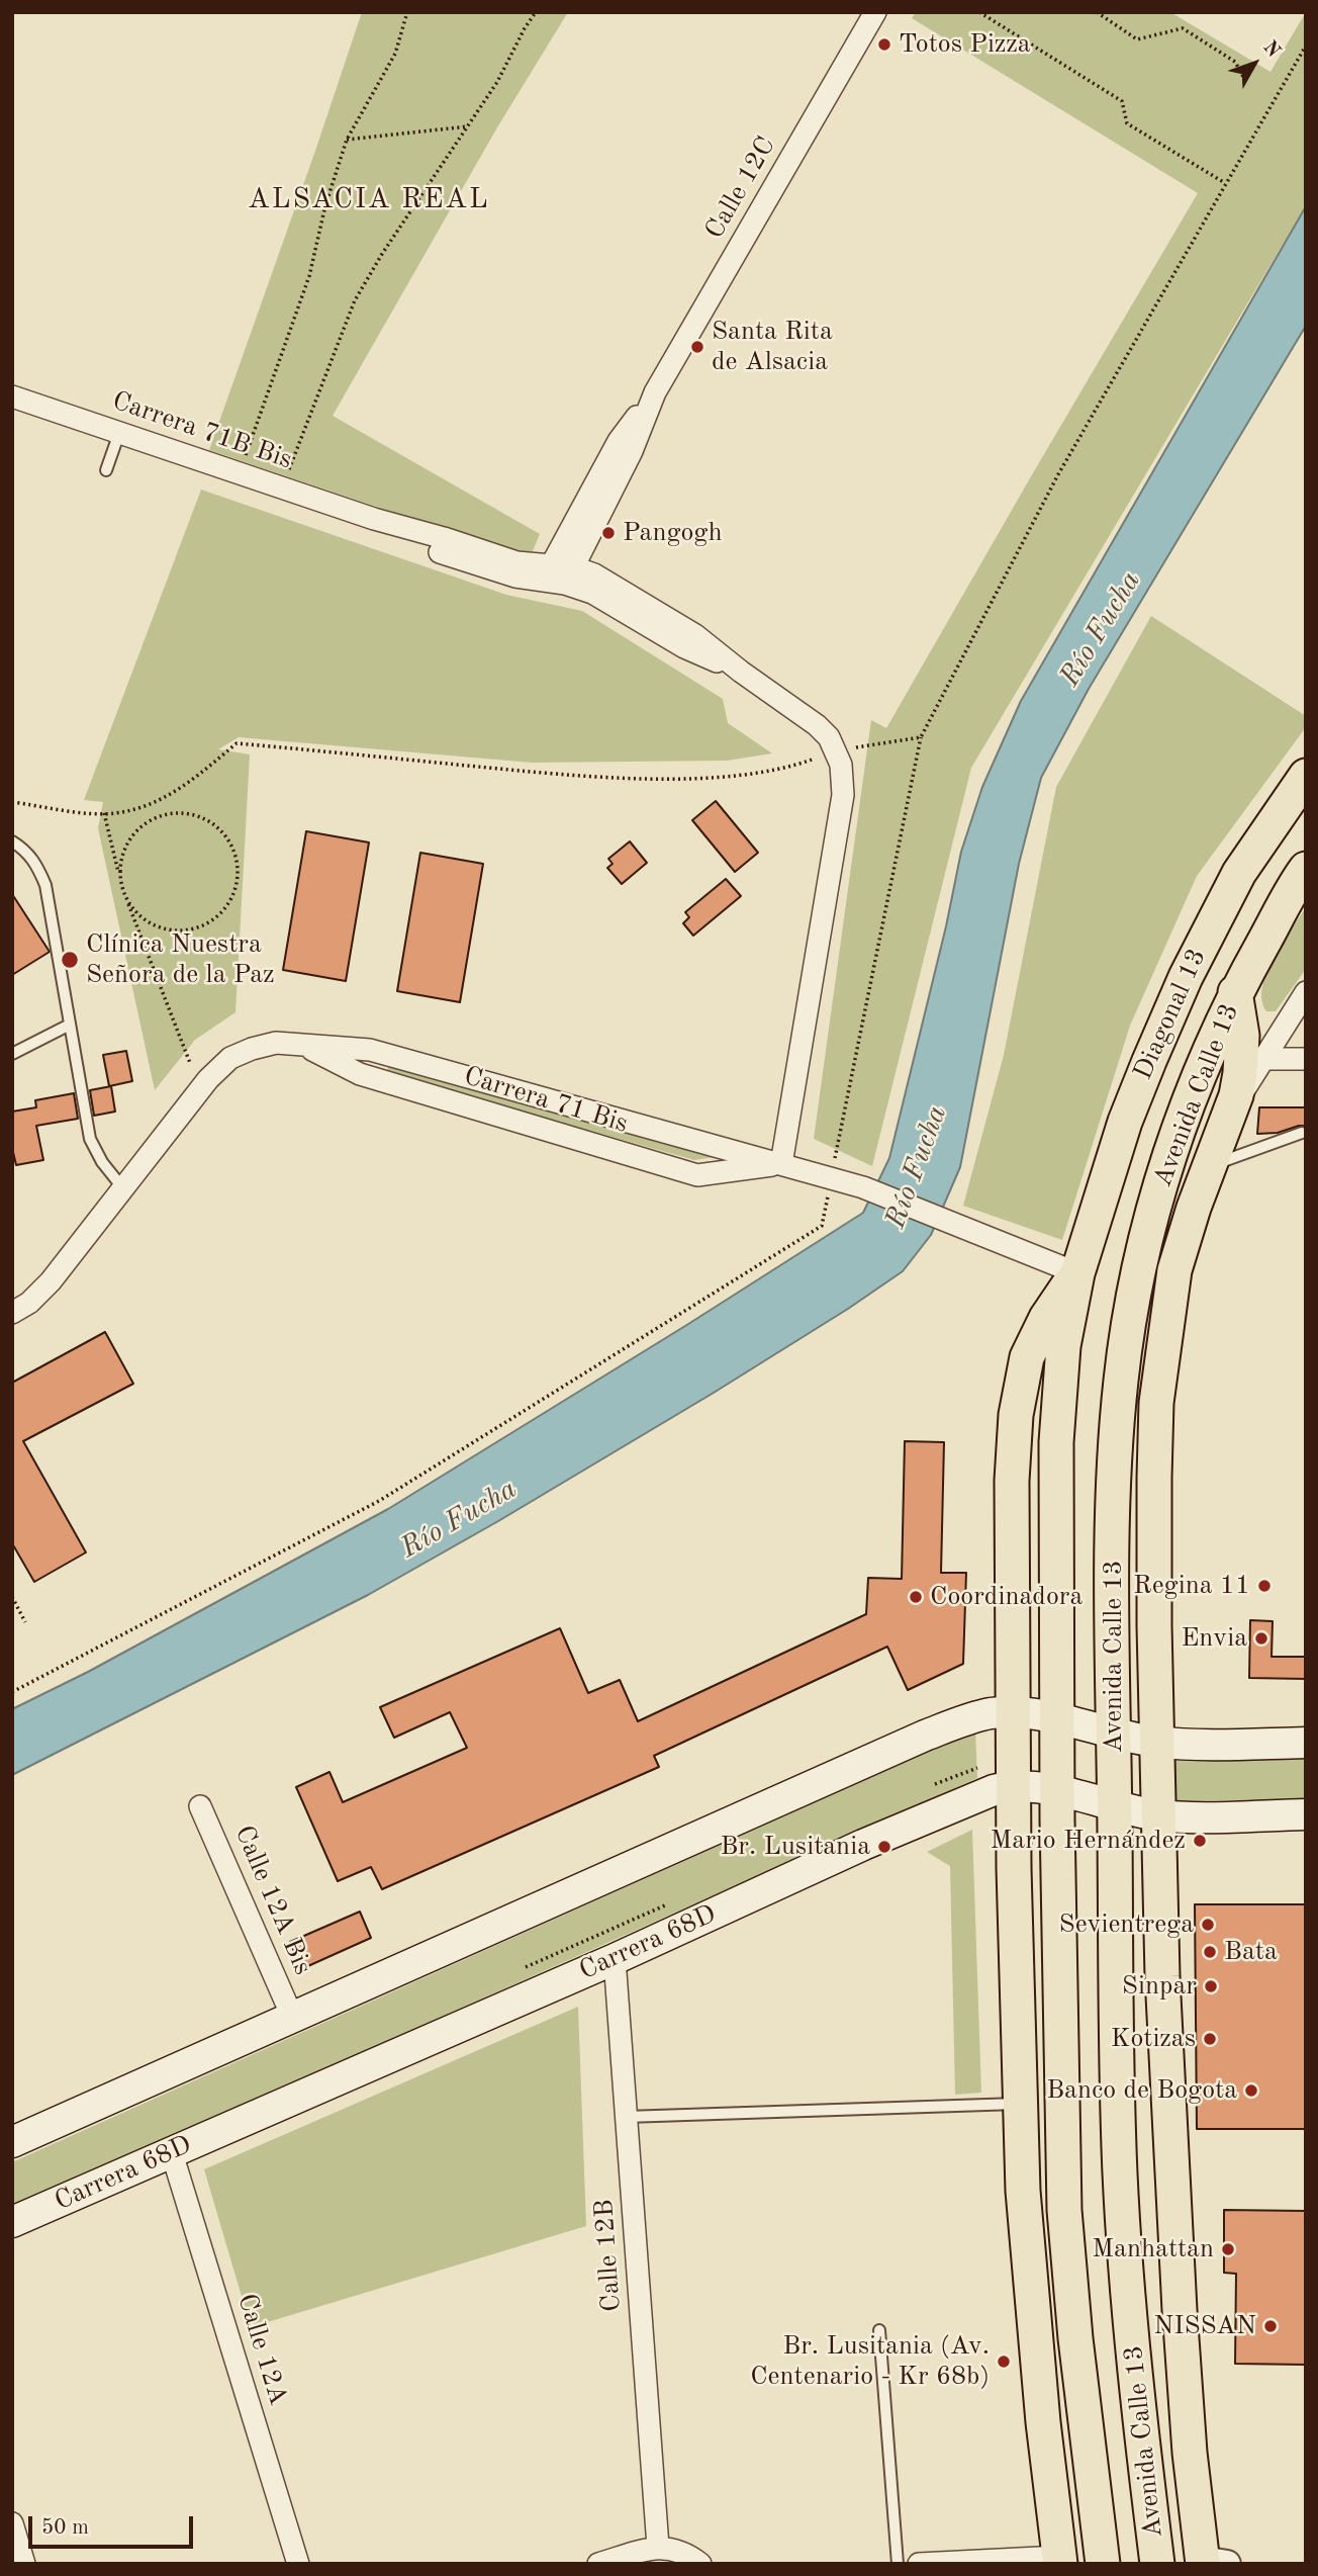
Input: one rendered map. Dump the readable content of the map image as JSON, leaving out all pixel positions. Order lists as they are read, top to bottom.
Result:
{
  "streets": {
    "main road": ["Diagonal 13", "Avenida Calle 13", "Carrera 68D"],
    "street": [
      "Calle 12C",
      "Carrera 71B Bis",
      "Carrera 71 Bis",
      "Calle 12A Bis",
      "Calle 12B",
      "Calle 12A"
    ]
  },
  "crossings": [
    ["Calle 12C", "Carrera 71B Bis"],
    ["Diagonal 13", "Avenida Calle 13"],
    ["Diagonal 13", "Carrera 71 Bis"],
    ["Avenida Calle 13", "Carrera 71 Bis"],
    ["Avenida Calle 13", "Carrera 68D"],
    ["Carrera 68D", "Calle 12B"],
    ["Carrera 68D", "Calle 12A"]
  ],
  "districts": ["ALSACIA REAL"],
  "water": ["Río Fucha"],
  "places": [
    "Totos Pizza",
    "Santa Rita de Alsacia",
    "Pangogh",
    "Clínica Nuestra Señora de la Paz",
    "Regina 11",
    "Coordinadora",
    "Envia",
    "Mario Hernández",
    "Br. Lusitania",
    "Sevientrega",
    "Bata",
    "Sinpar",
    "Kotizas",
    "Banco de Bogota",
    "Manhattan",
    "NISSAN",
    "Br. Lusitania (Av. Centenario - Kr 68b)"
  ],
  "scale_bar": "50 m",
  "north": "top right"
}
